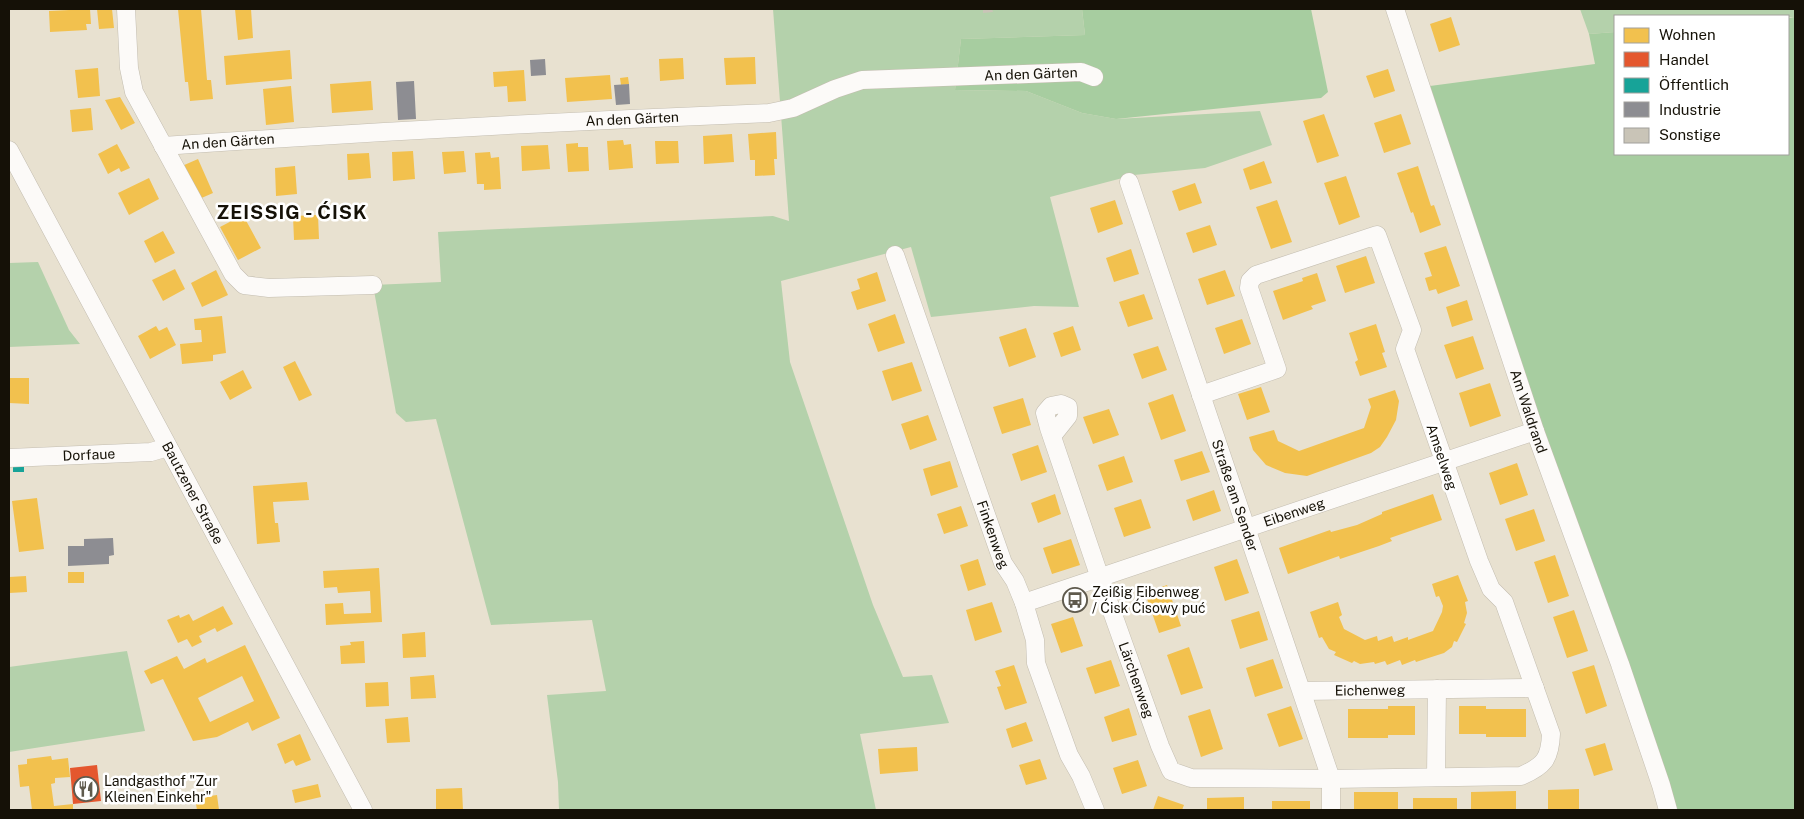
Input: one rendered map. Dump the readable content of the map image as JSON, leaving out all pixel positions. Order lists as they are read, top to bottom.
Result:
{
  "streets": {
    "street": [
      "An den Gärten",
      "Am Waldrand",
      "Dorfaue",
      "Amselweg",
      "Bautzener Straße",
      "Straße am Sender",
      "Eibenweg",
      "Finkenweg",
      "Lärchenweg",
      "Eichenweg"
    ]
  },
  "crossings": [
    ["Am Waldrand", "Eibenweg"],
    ["Dorfaue", "Bautzener Straße"],
    ["Amselweg", "Straße am Sender"],
    ["Amselweg", "Eibenweg"],
    ["Amselweg", "Lärchenweg"],
    ["Amselweg", "Eichenweg"],
    ["Straße am Sender", "Eibenweg"],
    ["Straße am Sender", "Lärchenweg"],
    ["Straße am Sender", "Eichenweg"],
    ["Eibenweg", "Finkenweg"],
    ["Eibenweg", "Lärchenweg"]
  ],
  "districts": ["ZEISSIG - ĆISK"],
  "places": {
    "bus stop": ["Zeißig Eibenweg / Ćisk Ćisowy puć"],
    "restaurant": ["Landgasthof \"Zur Kleinen Einkehr\""]
  },
  "legend": [
    "Wohnen",
    "Handel",
    "Öffentlich",
    "Industrie",
    "Sonstige"
  ]
}
